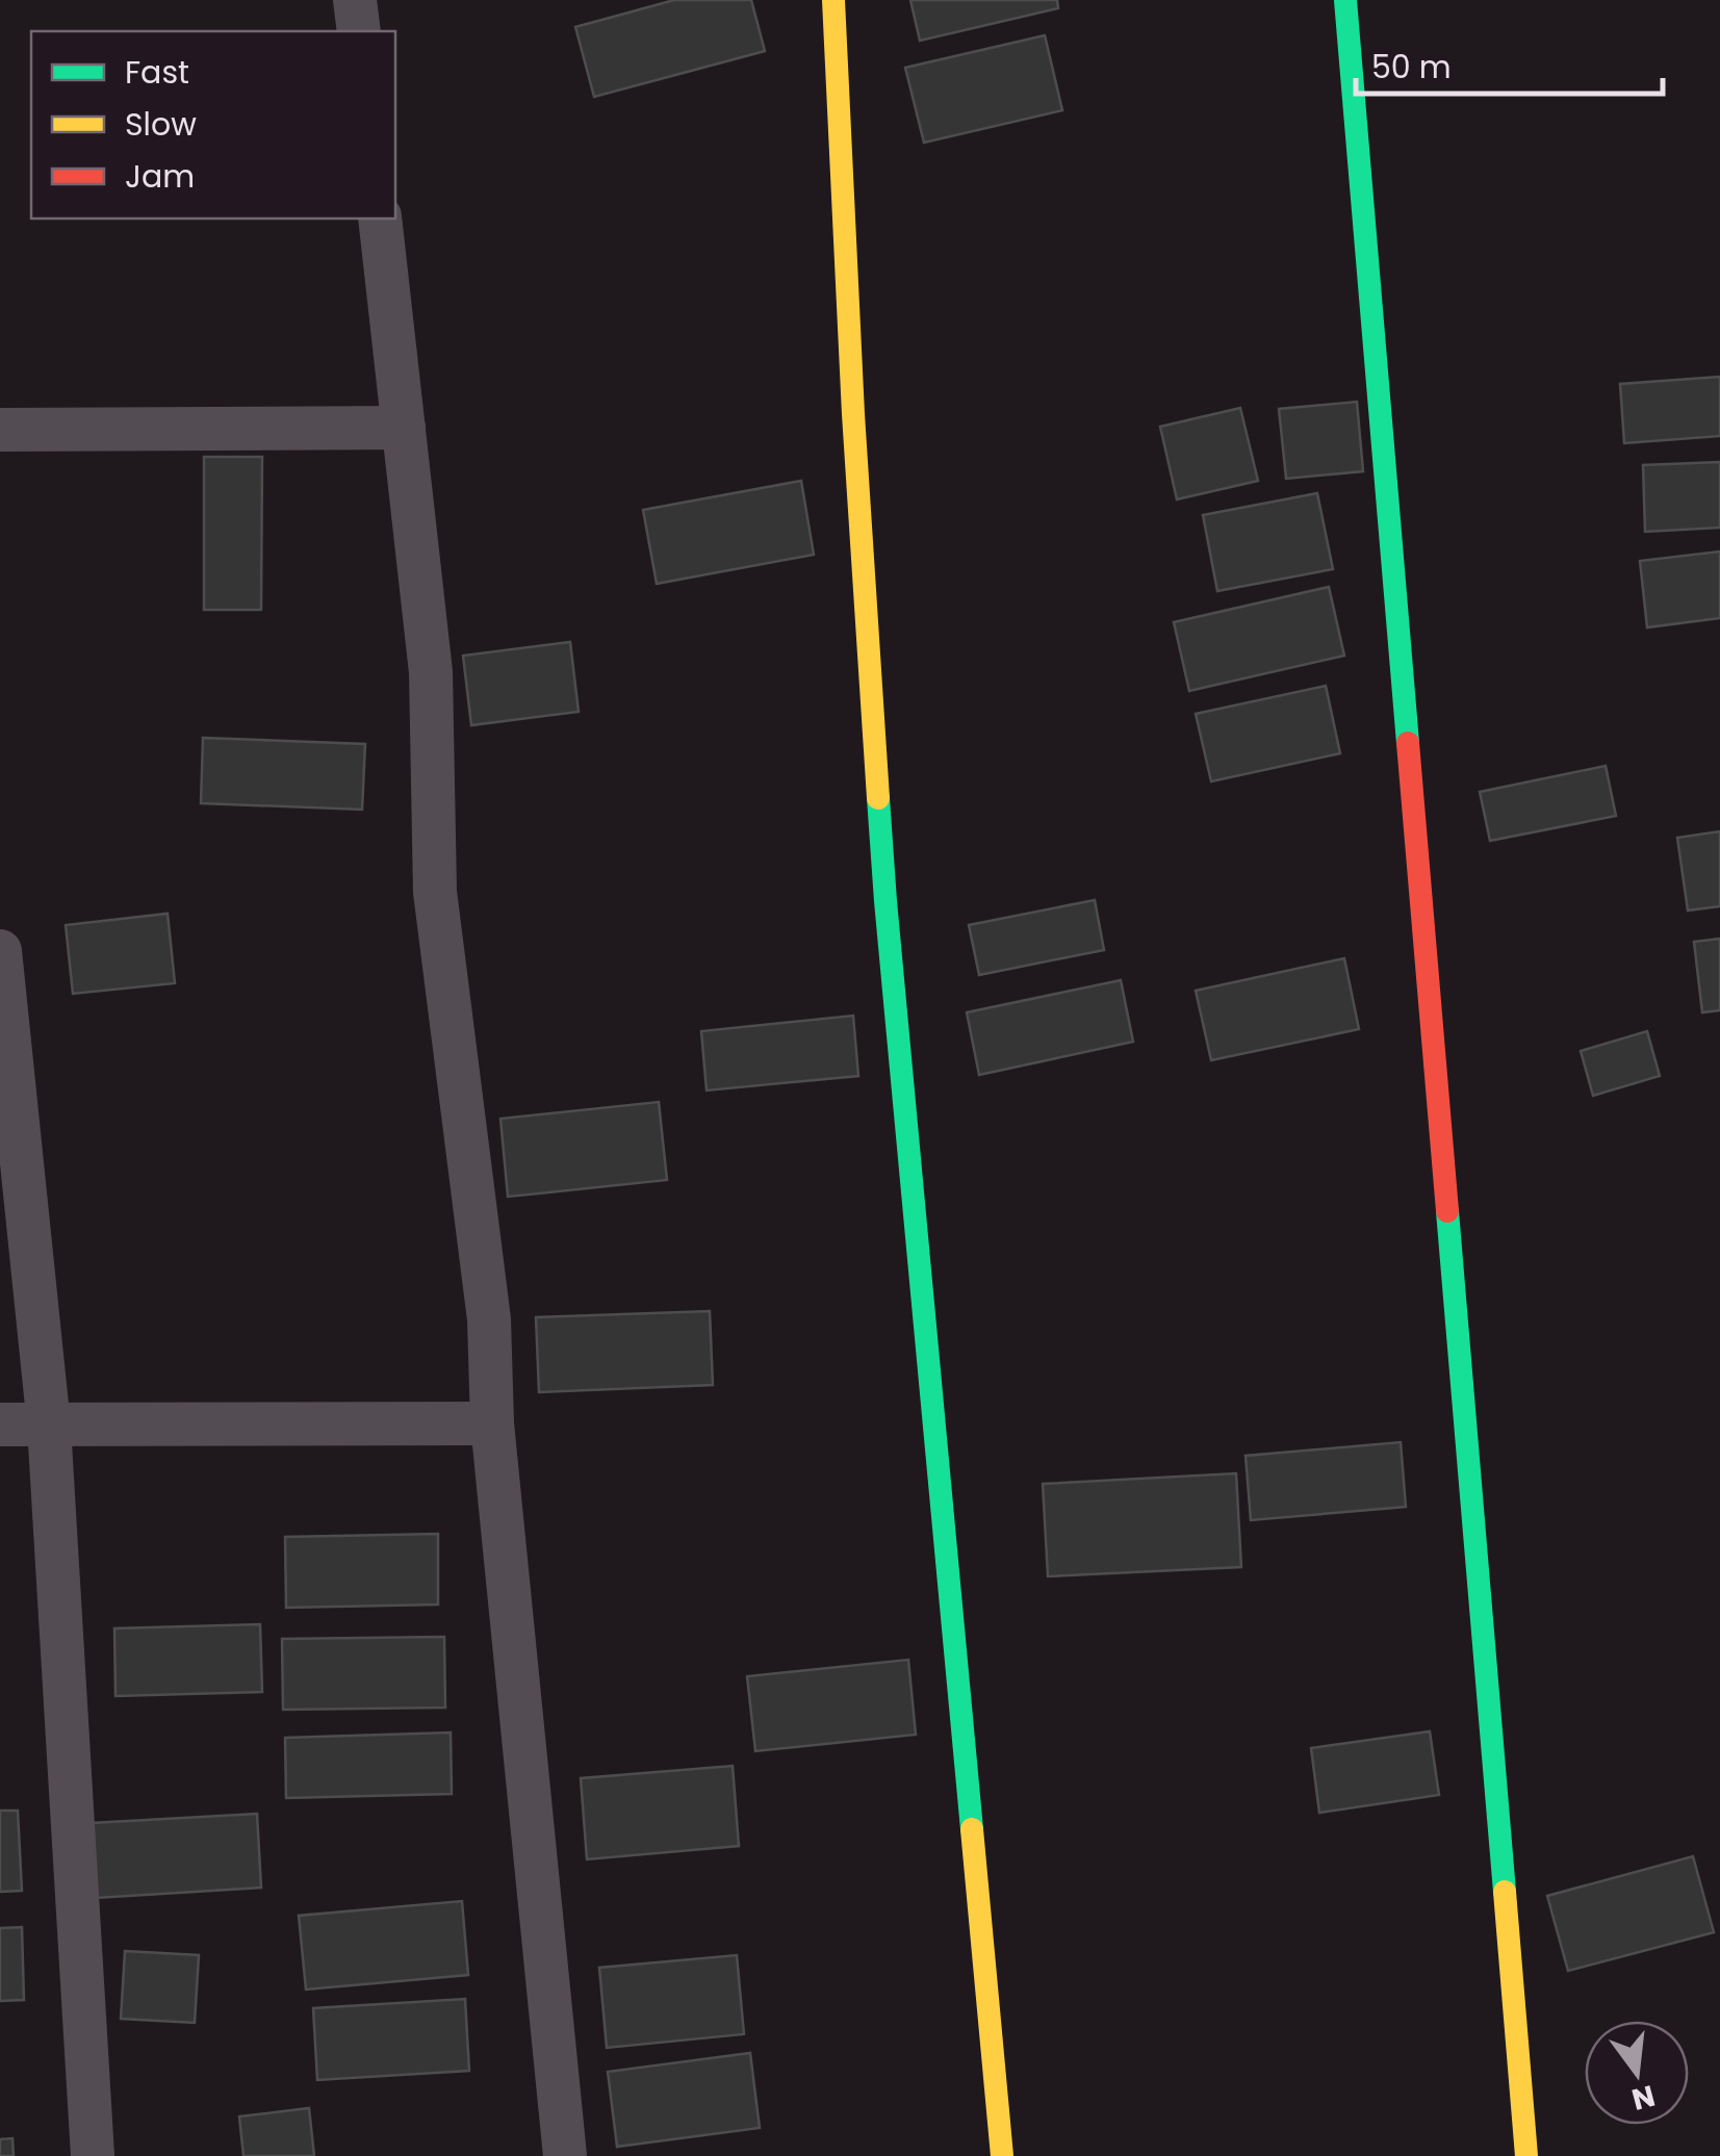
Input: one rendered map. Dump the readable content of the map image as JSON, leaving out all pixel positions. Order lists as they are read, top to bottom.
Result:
{
  "legend": ["Fast", "Slow", "Jam"],
  "scale_bar": "50 m",
  "north": "bottom"
}
